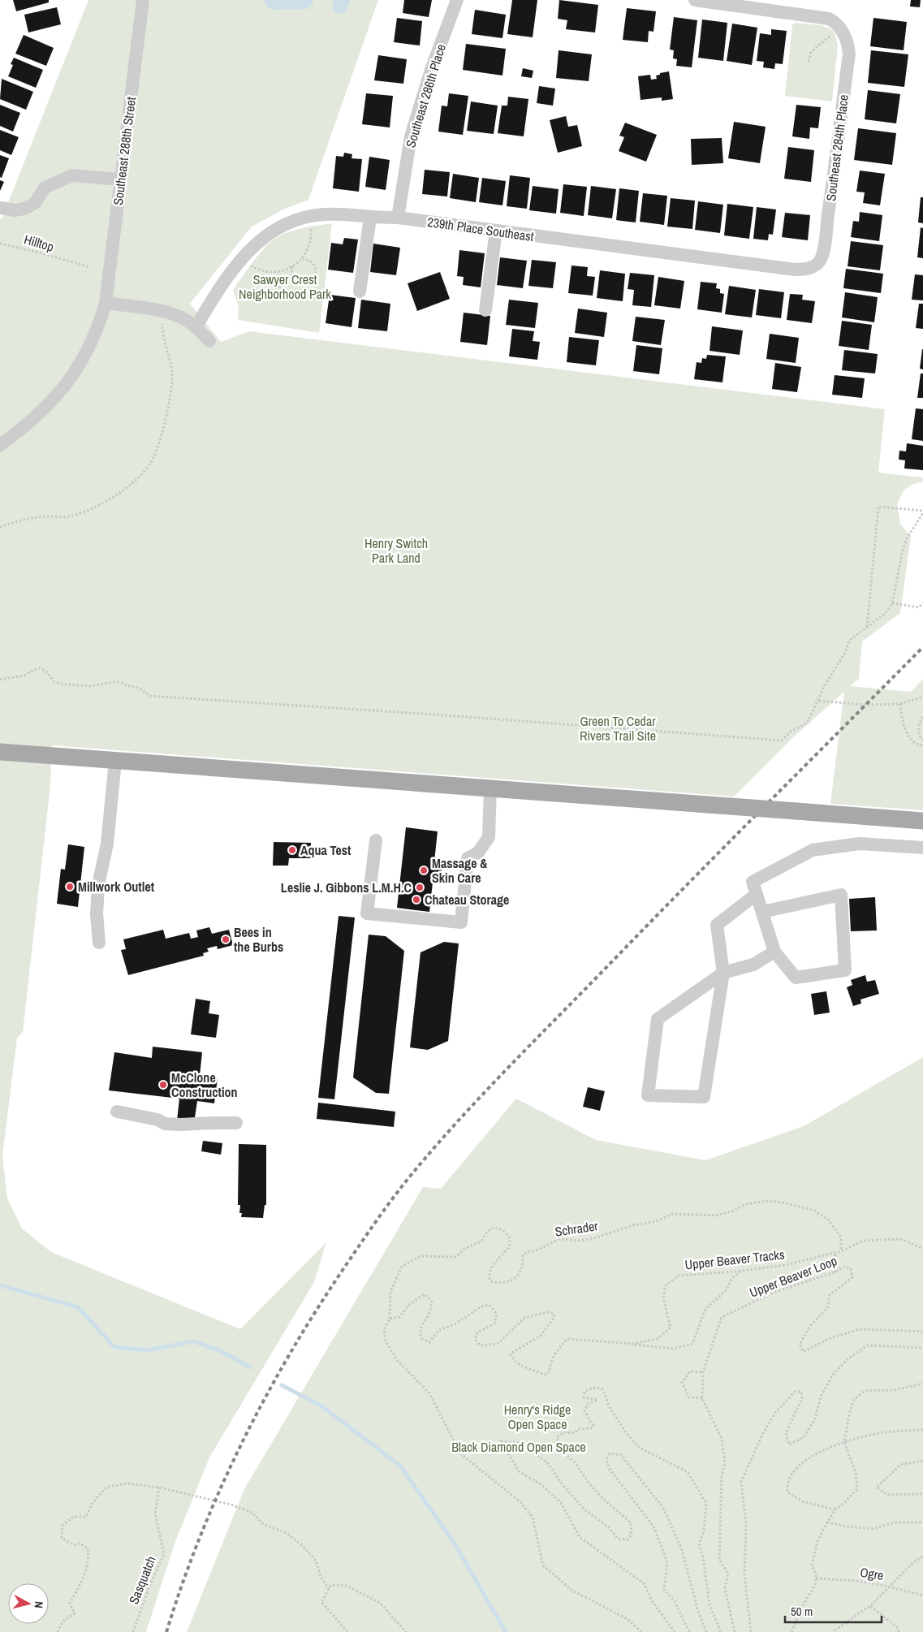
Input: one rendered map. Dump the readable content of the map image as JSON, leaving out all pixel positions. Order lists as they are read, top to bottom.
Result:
{
  "streets": {
    "street": [
      "Southeast 286th Place",
      "Southeast 284th Place",
      "Southeast 288th Street",
      "239th Place Southeast"
    ],
    "path": [
      "Hilltop",
      "Schrader",
      "Upper Beaver Tracks",
      "Upper Beaver Loop",
      "Ogre",
      "Sasquatch"
    ]
  },
  "crossings": [
    ["Southeast 286th Place", "239th Place Southeast"],
    ["Southeast 284th Place", "239th Place Southeast"],
    ["Schrader", "Upper Beaver Tracks"]
  ],
  "parks": [
    "Sawyer Crest Neighborhood Park",
    "Henry Switch Park Land",
    "Green To Cedar Rivers Trail Site",
    "Henry's Ridge Open Space",
    "Black Diamond Open Space"
  ],
  "places": [
    "Aqua Test",
    "Massage & Skin Care",
    "Millwork Outlet",
    "Leslie J. Gibbons L.M.H.C",
    "Chateau Storage",
    "Bees in the Burbs",
    "McClone Construction"
  ],
  "scale_bar": "50 m",
  "north": "right"
}
